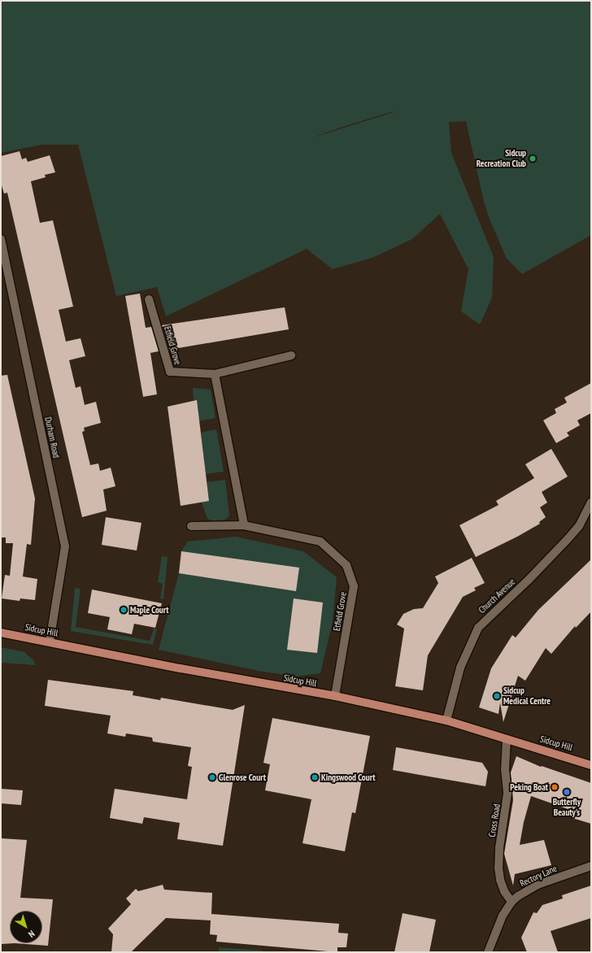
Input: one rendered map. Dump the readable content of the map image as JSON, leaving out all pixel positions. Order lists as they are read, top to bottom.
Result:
{
  "streets": {
    "main road": ["Sidcup Hill"],
    "street": [
      "Etfield Grove",
      "Durham Road",
      "Church Avenue",
      "Cross Road",
      "Rectory Lane"
    ]
  },
  "crossings": [
    ["Etfield Grove", "Sidcup Hill"],
    ["Durham Road", "Sidcup Hill"],
    ["Church Avenue", "Sidcup Hill"],
    ["Sidcup Hill", "Cross Road"],
    ["Cross Road", "Rectory Lane"]
  ],
  "places": [
    "Sidcup Recreation Club",
    "Maple Court",
    "Sidcup Medical Centre",
    "Glenrose Court",
    "Kingswood Court",
    "Peking Boat",
    "Butterfly Beauty's"
  ],
  "north": "bottom right"
}
